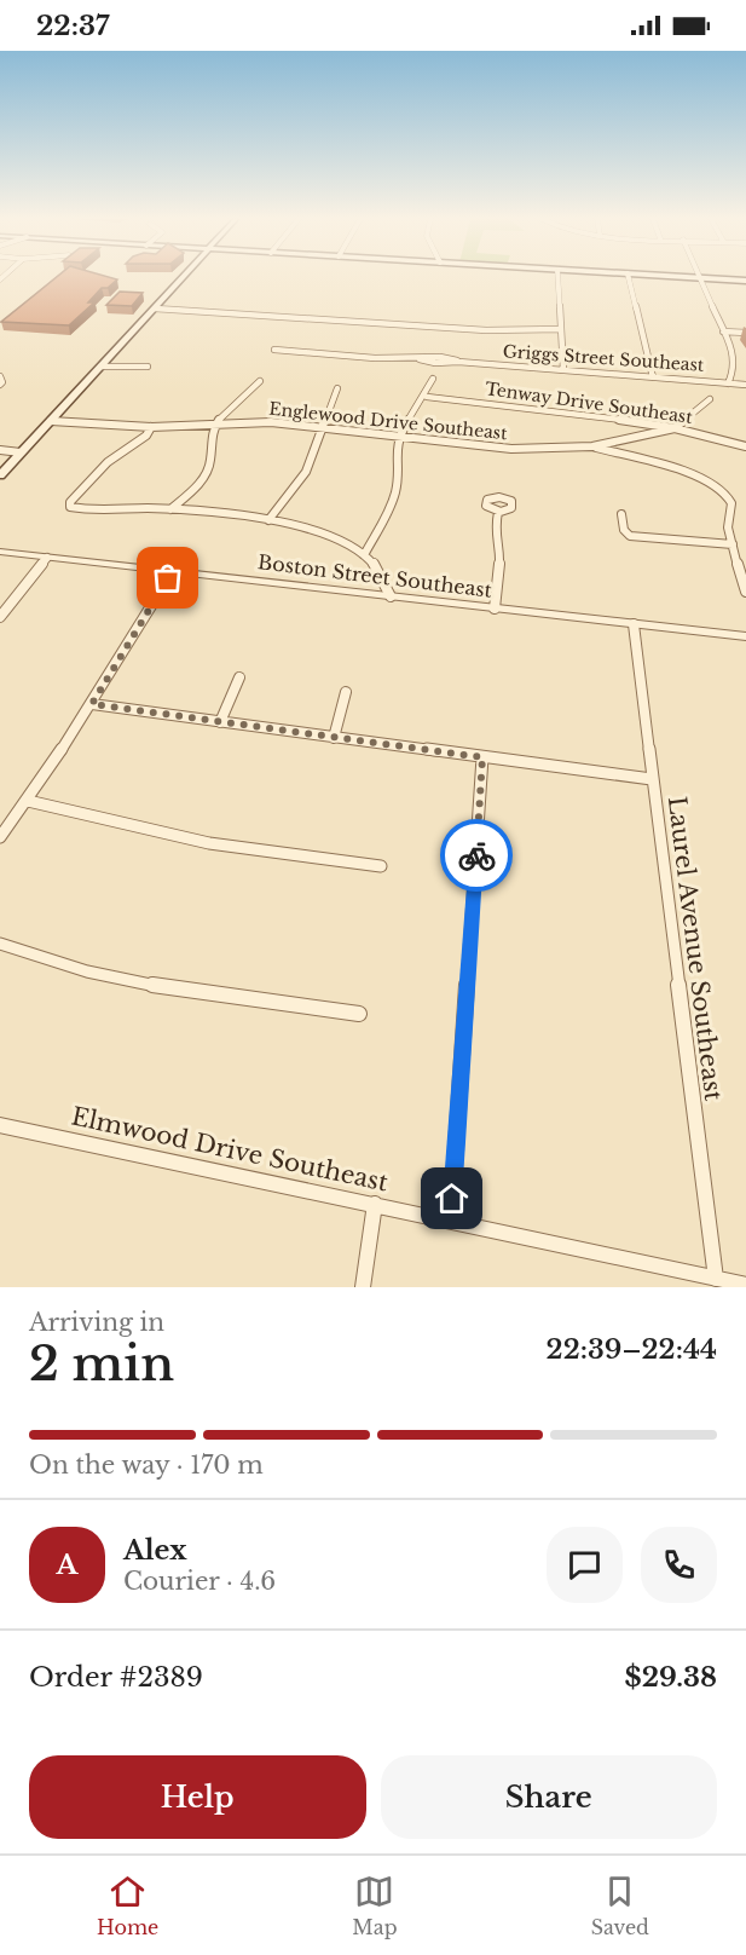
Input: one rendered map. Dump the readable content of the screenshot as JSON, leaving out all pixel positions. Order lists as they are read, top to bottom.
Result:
{
  "streets": {
    "street": [
      "Griggs Street Southeast",
      "Tenway Drive Southeast",
      "Englewood Drive Southeast",
      "Boston Street Southeast",
      "Laurel Avenue Southeast",
      "Elmwood Drive Southeast"
    ]
  },
  "crossings": [
    ["Tenway Drive Southeast", "Englewood Drive Southeast"],
    ["Boston Street Southeast", "Laurel Avenue Southeast"],
    ["Laurel Avenue Southeast", "Elmwood Drive Southeast"]
  ],
  "page": {
    "status": "22:37",
    "heading": ["2 min", "Arriving in", "22:39–22:44"],
    "panel": [
      "Alex",
      "Courier · 4.6",
      "Order #2389",
      "$29.38"
    ],
    "bar": "On the way · 170 m",
    "round": "A",
    "buttons": ["Help", "Share"],
    "tabs": ["Home", "Map", "Saved"]
  }
}
